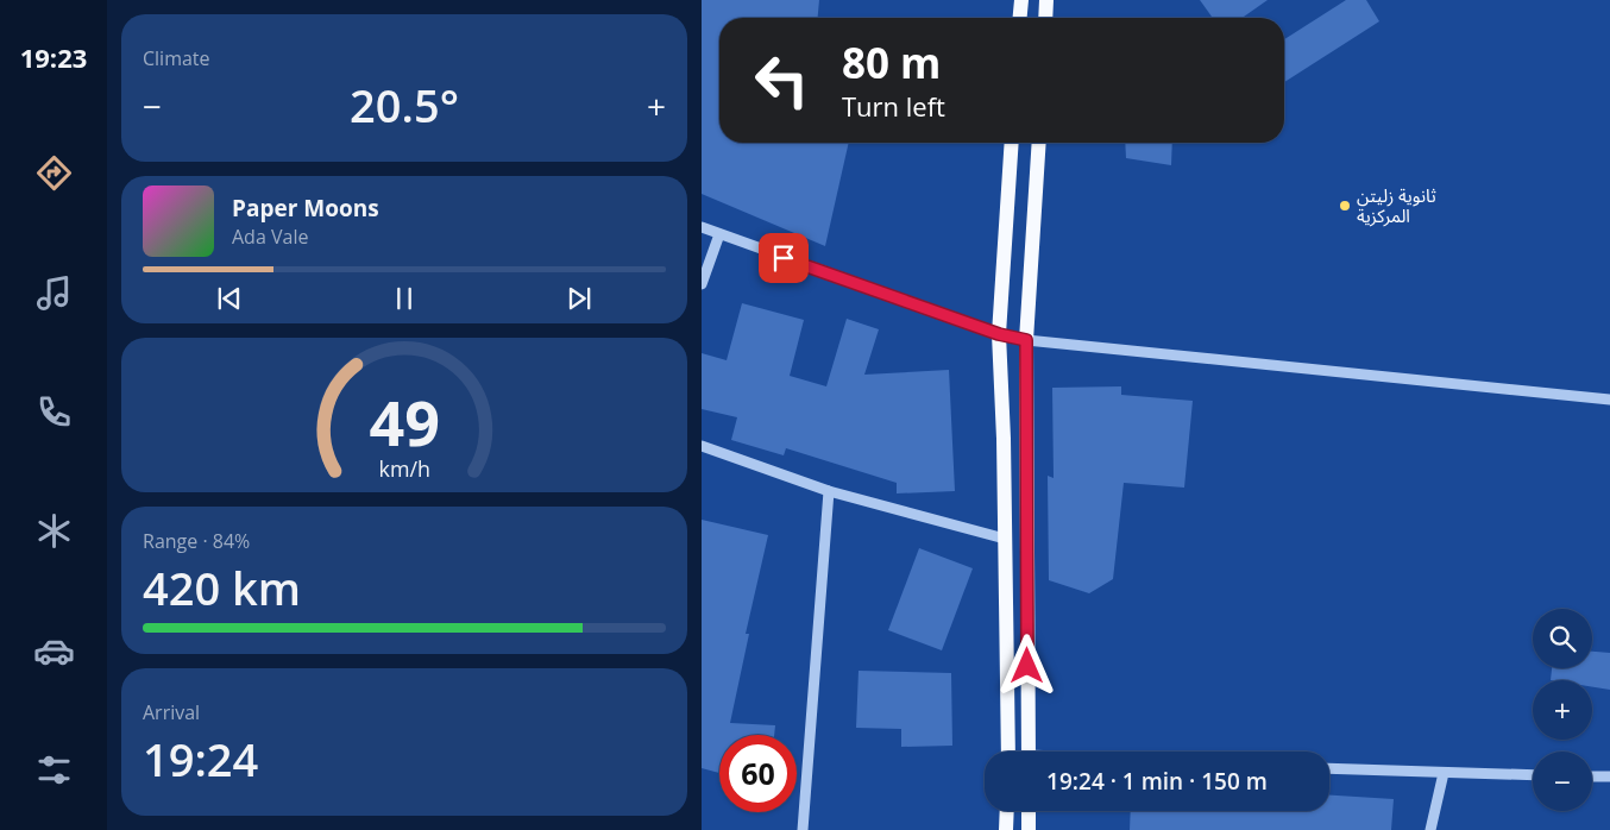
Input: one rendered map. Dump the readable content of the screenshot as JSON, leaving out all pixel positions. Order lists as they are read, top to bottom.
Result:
{
  "places": ["ثانوية زليتن المركزية"],
  "page": {
    "tabs": "19:23",
    "tile": [
      "Climate",
      ["Range · 84%", "420 km"],
      ["Arrival", "19:24"]
    ],
    "turn": ["80 m", "Turn left"],
    "heat": ["−", "20.5°", "+"],
    "song": ["Paper Moons", "Ada Vale"],
    "map_buttons": ["+", "−"],
    "limit": "60",
    "trip": "19:24 · 1 min · 150 m",
    "gauge": ["49", "km/h"]
  }
}
